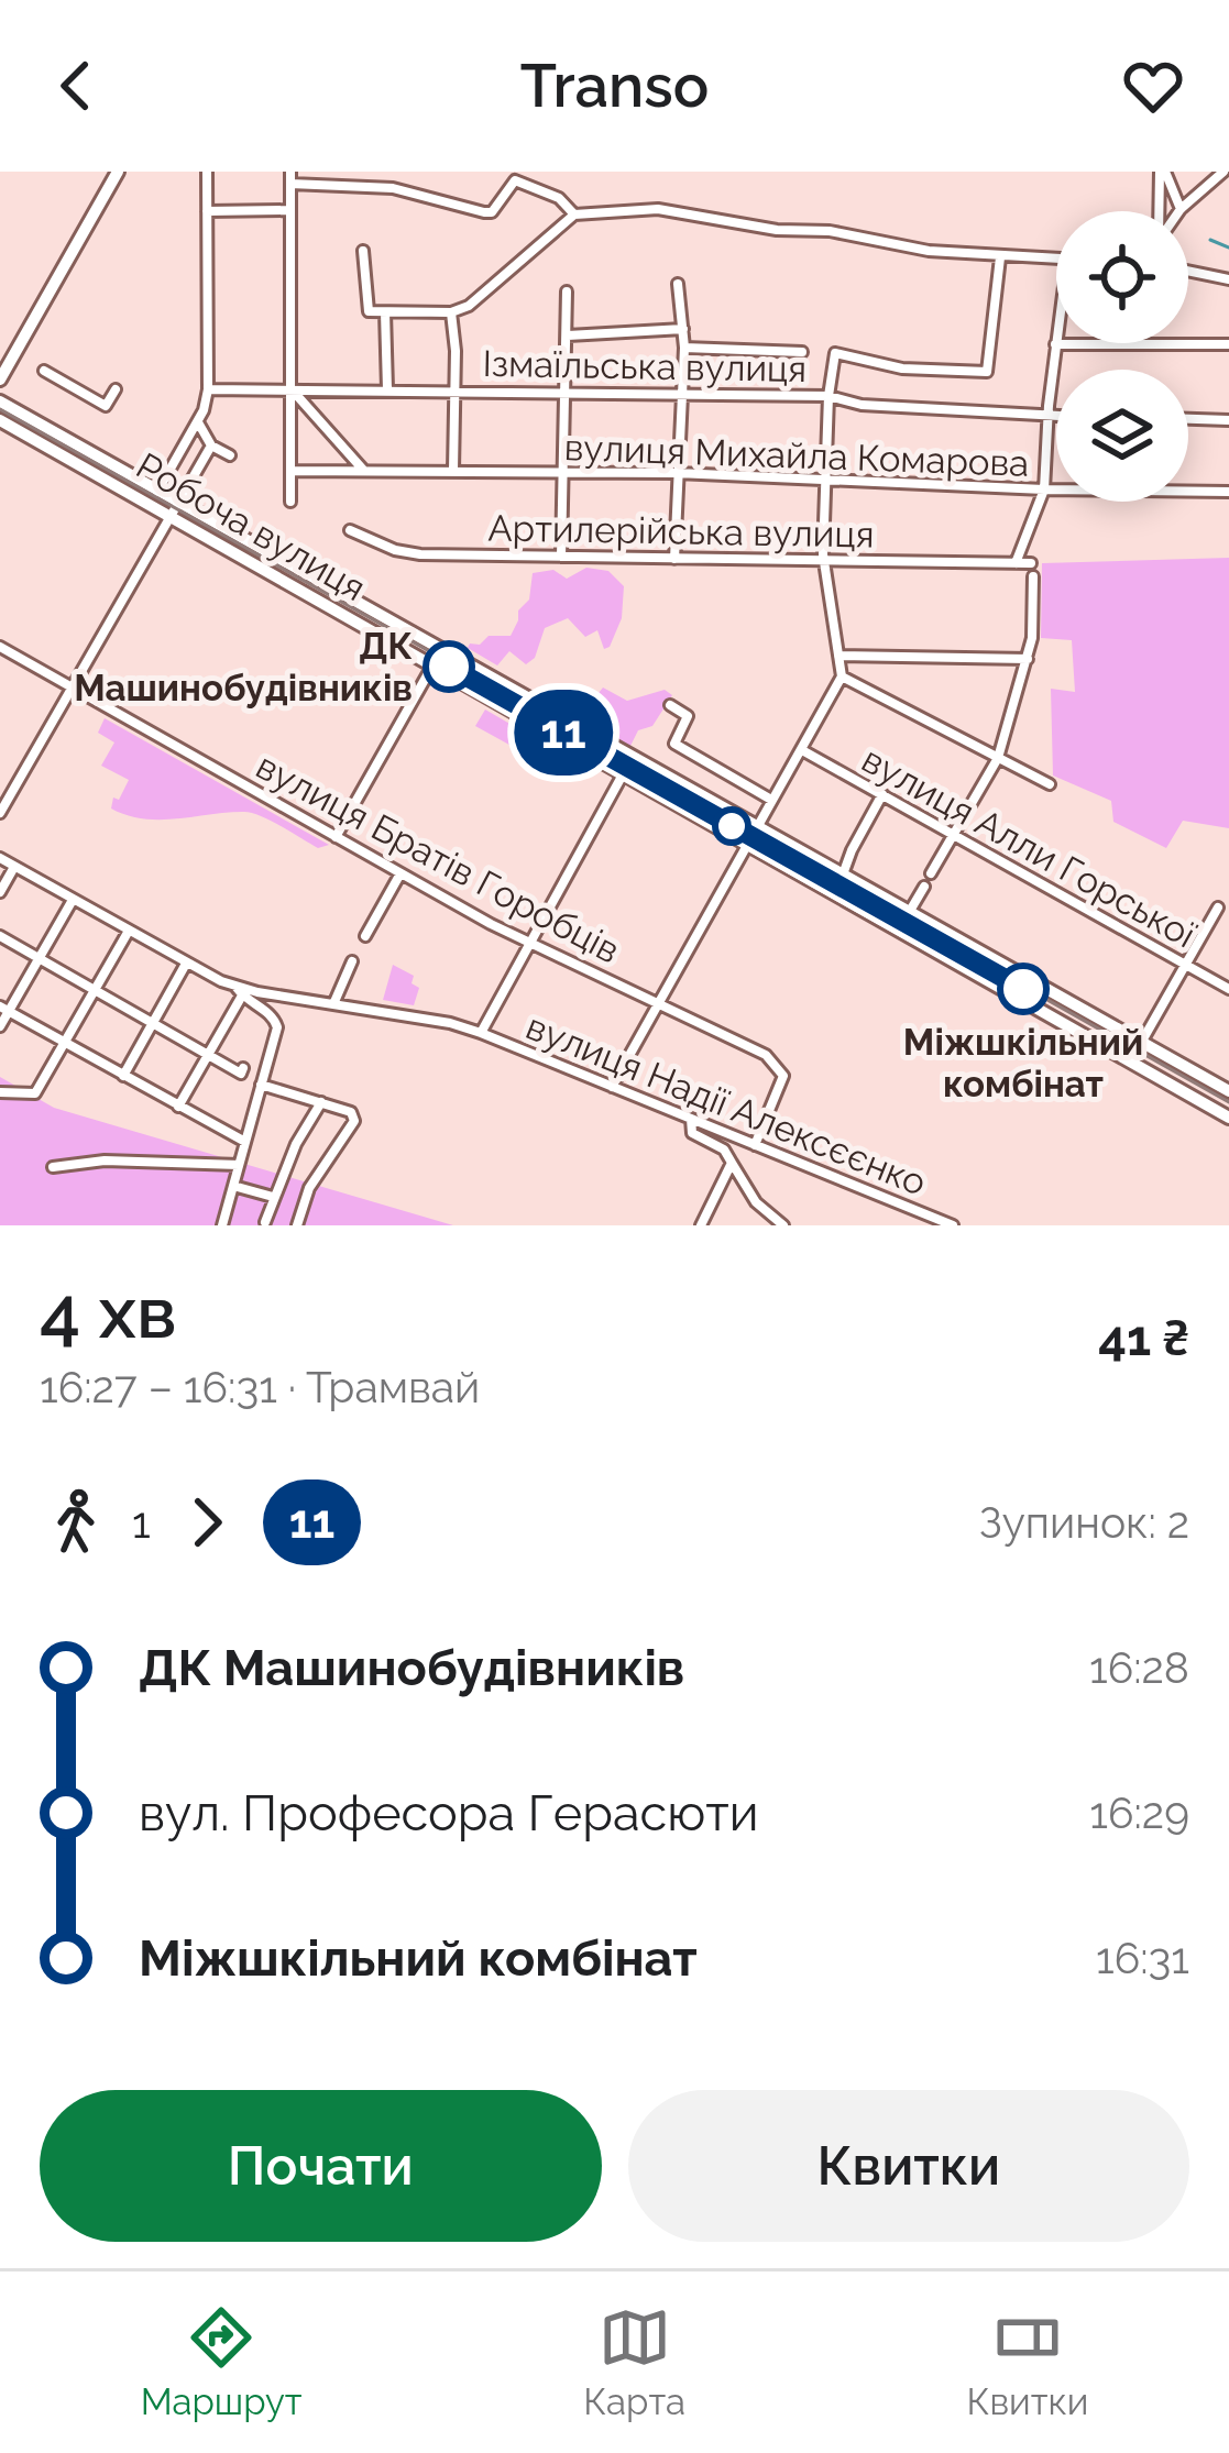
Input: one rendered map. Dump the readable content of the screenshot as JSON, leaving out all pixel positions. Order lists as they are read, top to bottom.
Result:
{
  "streets": {
    "main road": ["Робоча вулиця"],
    "street": [
      "Ізмаїльська вулиця",
      "вулиця Михайла Комарова",
      "Артилерійська вулиця",
      "вулиця Алли Горської",
      "вулиця Братів Горобців",
      "вулиця Надії Алексєєнко"
    ]
  },
  "crossings": [
    ["вулиця Братів Горобців", "вулиця Надії Алексєєнко"]
  ],
  "places": ["ДК Машинобудівників", "Міжшкільний комбінат"],
  "lines": ["tram line 11"],
  "page": {
    "header": "Transo",
    "on_map": "11",
    "heading": ["4 хв", "16:27 – 16:31 · Трамвай", "41 ₴"],
    "legs": ["1", "11", "Зупинок: 2"],
    "list": [
      {
        "name": "ДК Машинобудівників",
        "value": "16:28"
      },
      {
        "name": "вул. Професора Герасюти",
        "value": "16:29"
      },
      {
        "name": "Міжшкільний комбінат",
        "value": "16:31"
      }
    ],
    "buttons": ["Почати", "Квитки"],
    "tabs": ["Маршрут", "Карта", "Квитки"]
  }
}
